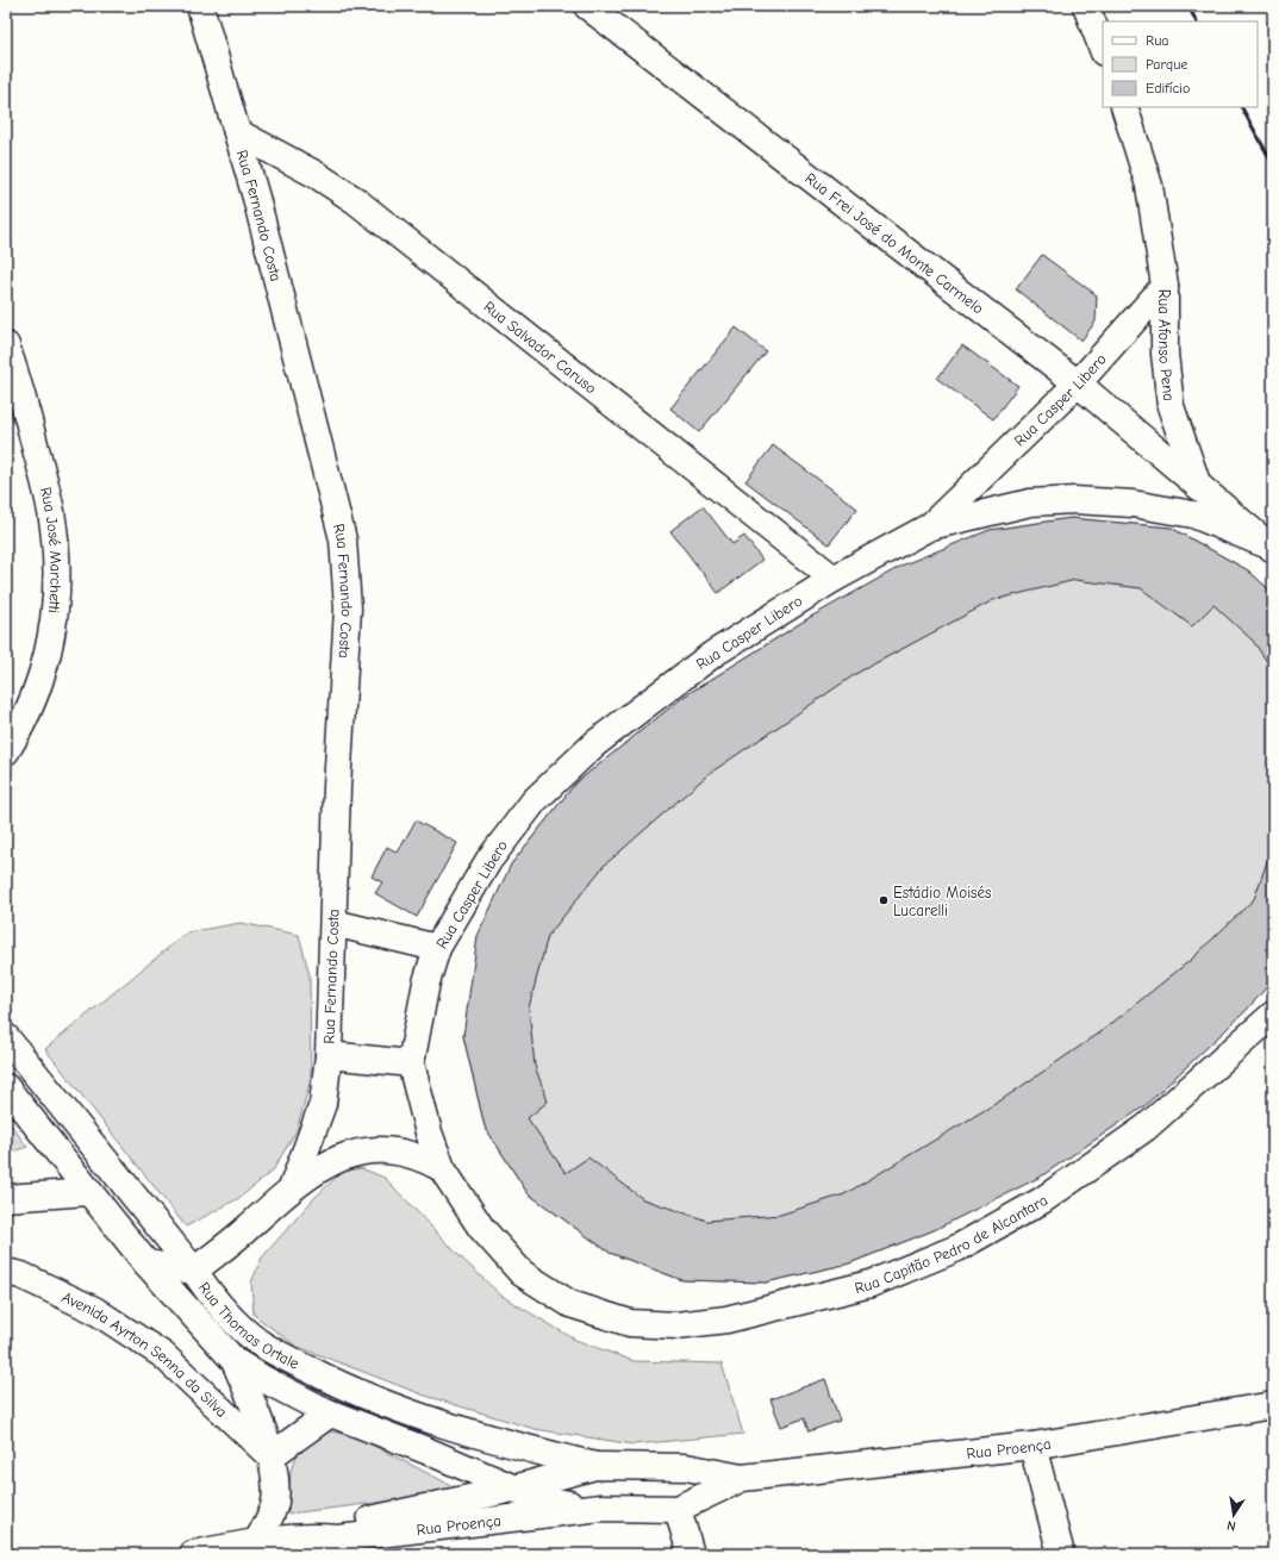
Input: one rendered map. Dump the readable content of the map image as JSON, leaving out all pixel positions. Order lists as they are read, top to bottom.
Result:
{
  "streets": {
    "street": [
      "Rua Fernando Costa",
      "Rua Frei José do Monte Carmelo",
      "Rua Afonso Pena",
      "Rua Salvador Caruso",
      "Rua Casper Libero",
      "Rua José Marchetti",
      "Rua Capitão Pedro de Alcantara",
      "Rua Thomas Ortale",
      "Avenida Ayrton Senna da Silva",
      "Rua Proença"
    ]
  },
  "crossings": [
    ["Rua Fernando Costa", "Rua Salvador Caruso"],
    ["Rua Fernando Costa", "Rua Casper Libero"],
    ["Rua Fernando Costa", "Rua Thomas Ortale"],
    ["Rua Frei José do Monte Carmelo", "Rua Afonso Pena"],
    ["Rua Frei José do Monte Carmelo", "Rua Casper Libero"],
    ["Rua Afonso Pena", "Rua Casper Libero"],
    ["Rua Salvador Caruso", "Rua Casper Libero"],
    ["Rua Casper Libero", "Rua Capitão Pedro de Alcantara"],
    ["Rua Thomas Ortale", "Rua Proença"]
  ],
  "places": ["Estádio Moisés Lucarelli"],
  "legend": ["Rua", "Parque", "Edifício"],
  "north": "bottom"
}
